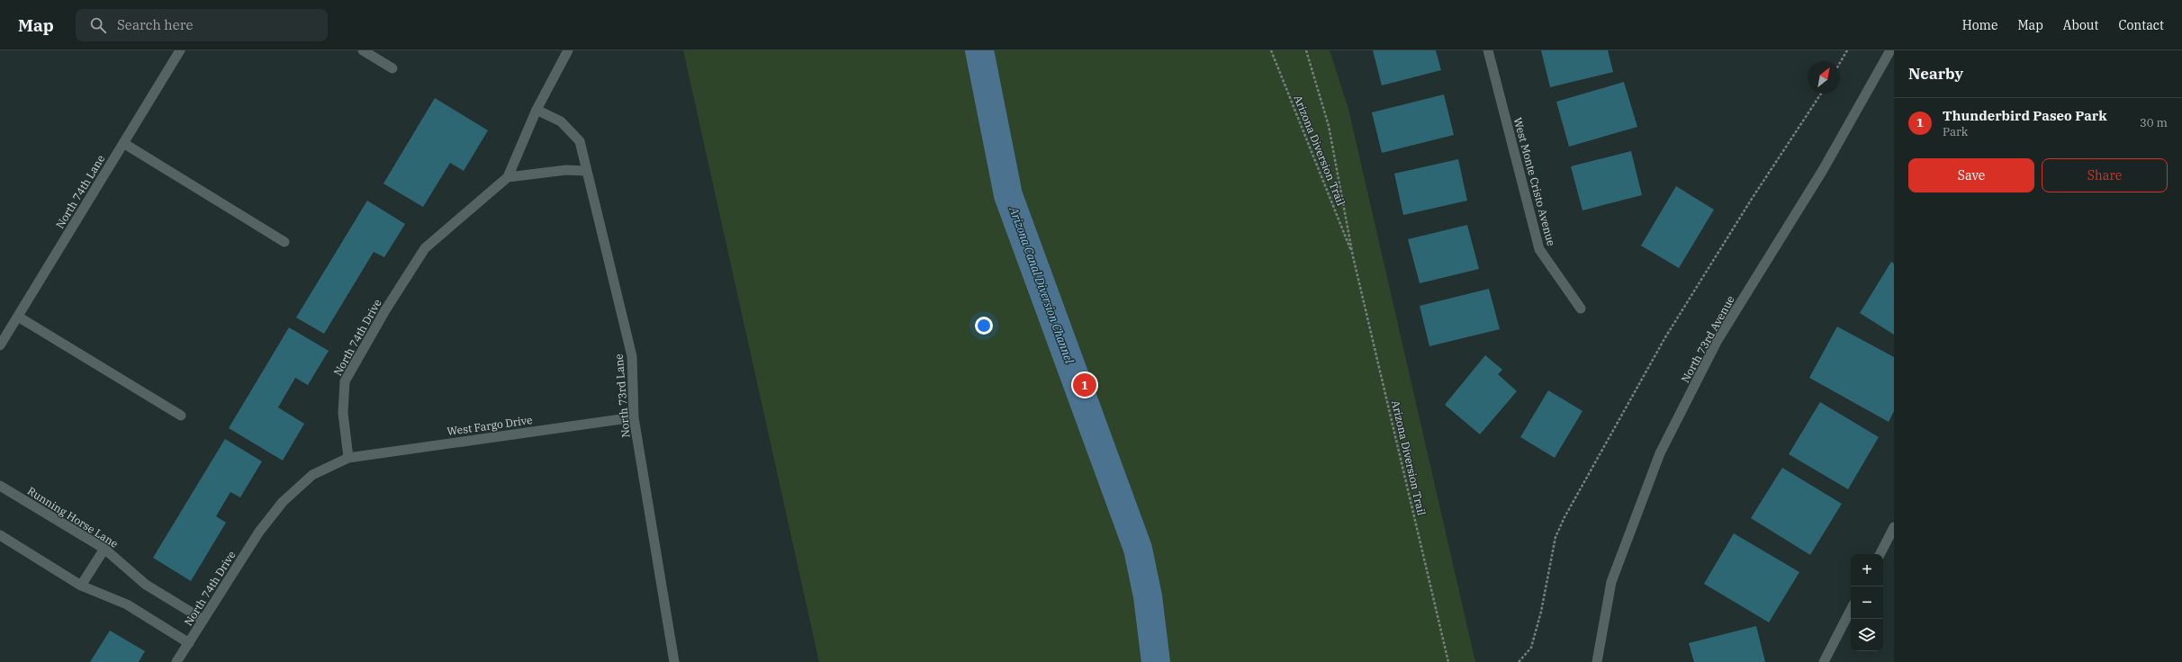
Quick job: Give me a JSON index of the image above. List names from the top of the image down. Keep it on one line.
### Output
{"streets":{"street":["West Monte Cristo Avenue","North 74th Lane","North 74th Drive","North 73rd Avenue","North 73rd Lane","West Fargo Drive","Running Horse Lane"],"path":["Arizona Diversion Trail"]},"crossings":[["North 74th Drive","North 73rd Lane"],["North 74th Drive","West Fargo Drive"],["North 74th Drive","Running Horse Lane"],["North 73rd Lane","West Fargo Drive"]],"water":["Arizona Canal Diversion Channel"],"north":"top right","page":{"header":"Map","search":"Search here","nav":["Home","Map","About","Contact"],"heading":"Nearby","list":[{"mark":"1","name":"Thunderbird Paseo Park","note":"Park","value":"30 m"}],"buttons":["Save","Share"],"pins":"1","map_buttons":["+","−"]}}
